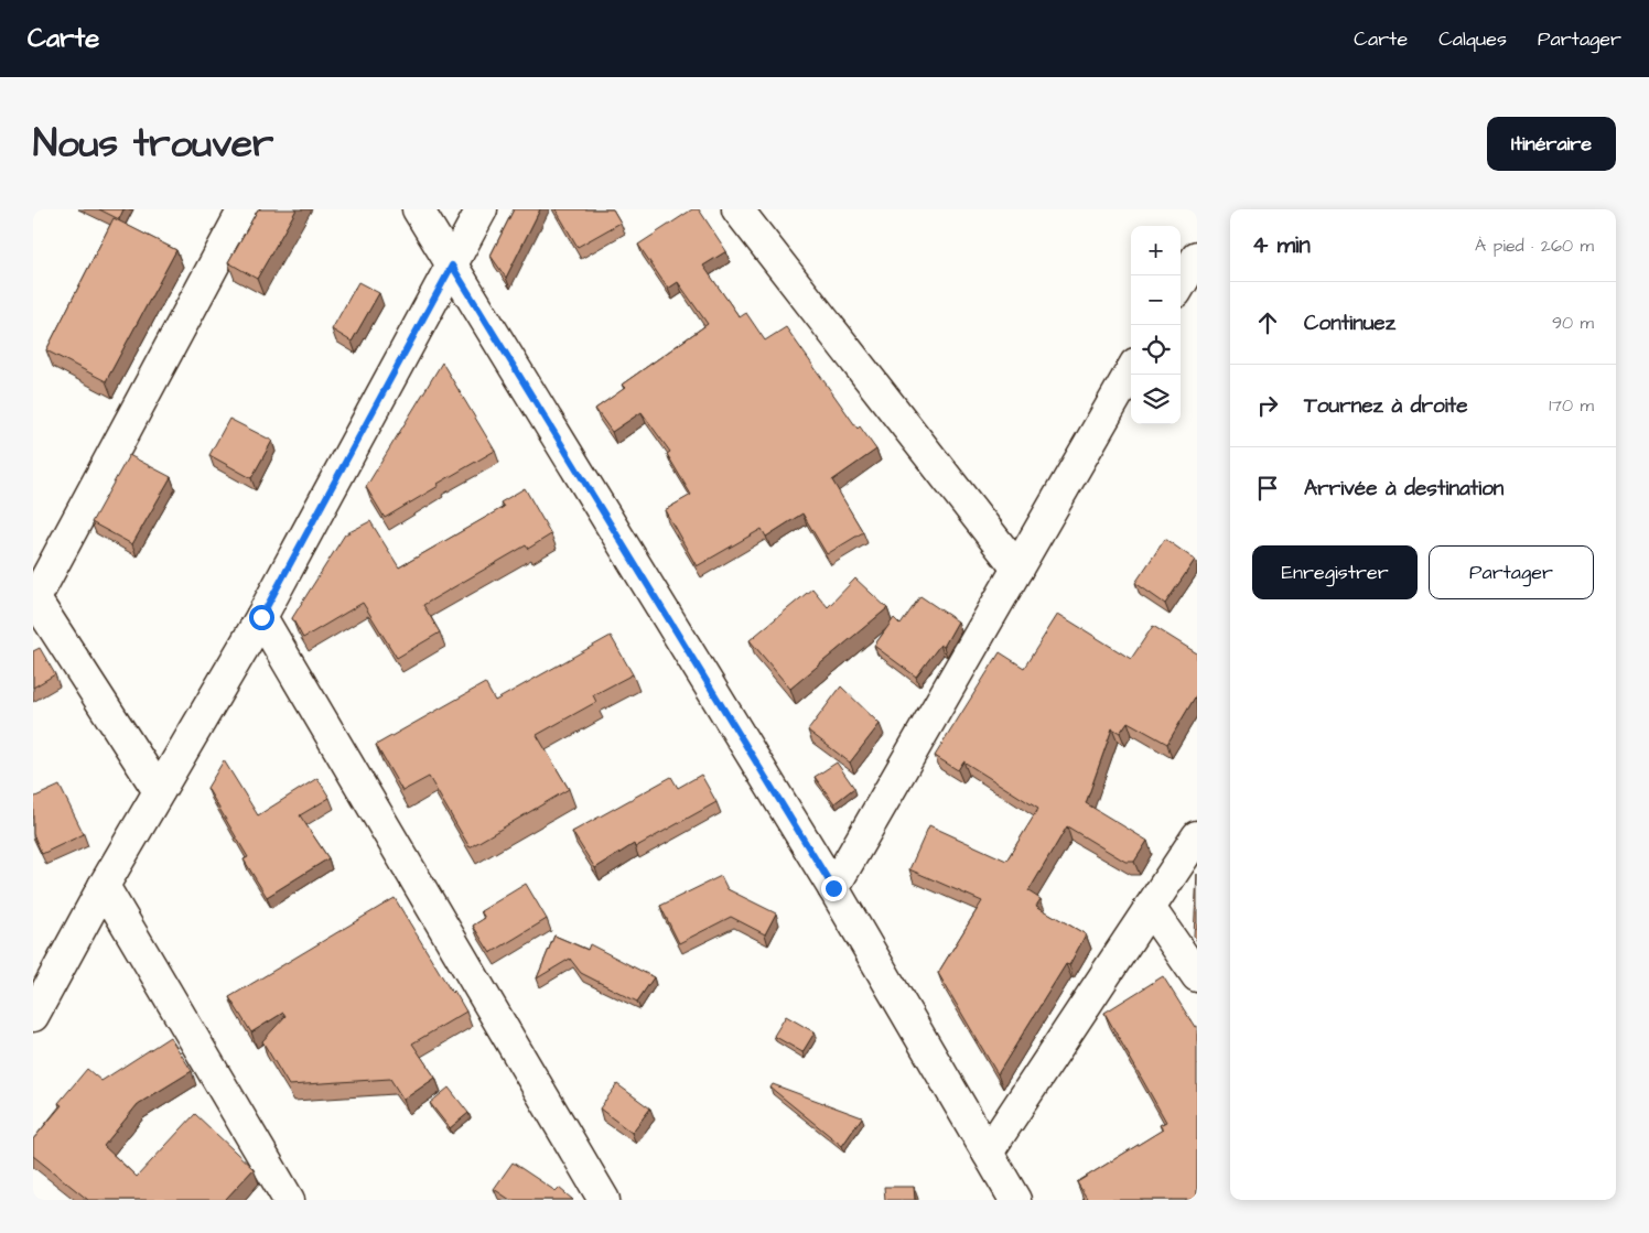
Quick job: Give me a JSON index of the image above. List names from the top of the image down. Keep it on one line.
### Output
{"page":{"header":"Carte","nav":["Carte","Calques","Partager"],"title":"Nous trouver","buttons":["Itinéraire",["Enregistrer","Partager"]],"heading":["4 min","À pied · 260 m"],"map_buttons":["+","−"],"list":[["Continuez","90 m"],["Tournez à droite","170 m"],"Arrivée à destination"]}}
